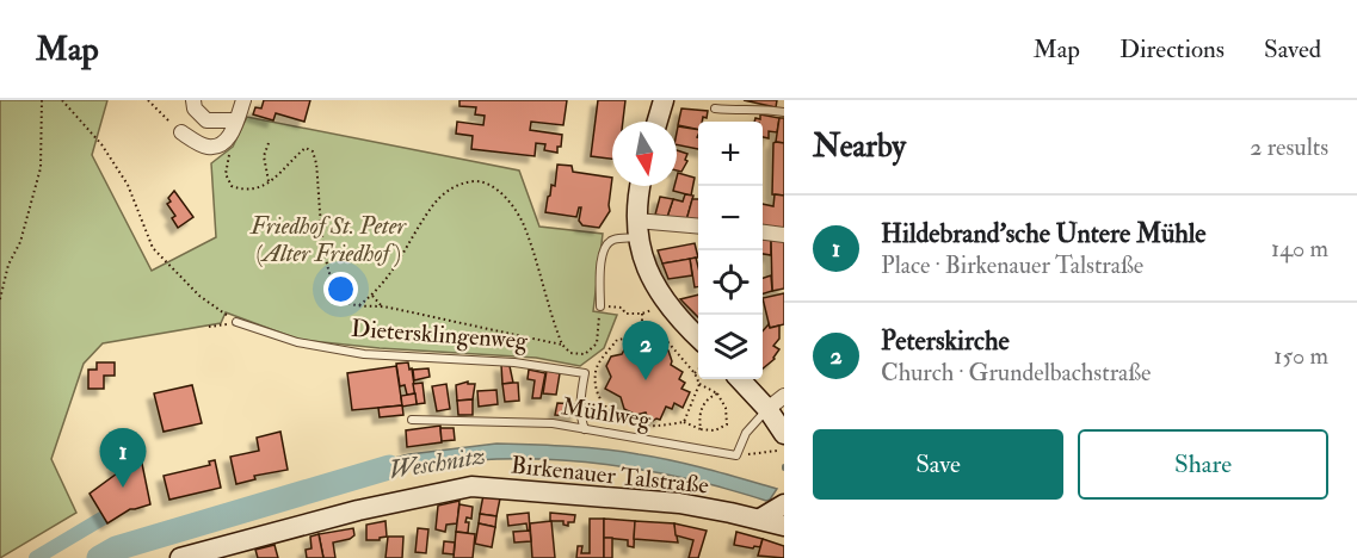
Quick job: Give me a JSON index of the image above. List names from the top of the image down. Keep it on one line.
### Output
{"streets":{"main road":["Birkenauer Talstraße"],"lane":["Dietersklingenweg","Mühlweg"]},"crossings":[["Dietersklingenweg","Mühlweg"]],"water":["Weschnitz"],"parks":["Friedhof St. Peter (Alter Friedhof)"],"north":"bottom","page":{"header":"Map","nav":["Map","Directions","Saved"],"heading":["Nearby","2 results"],"map_buttons":["+","−"],"list":[{"mark":"1","name":"Hildebrand’sche Untere Mühle","note":"Place · Birkenauer Talstraße","value":"140 m"},{"mark":"2","name":"Peterskirche","note":"Church · Grundelbachstraße","value":"150 m"}],"pins":["2","1"],"buttons":["Save","Share"]}}
